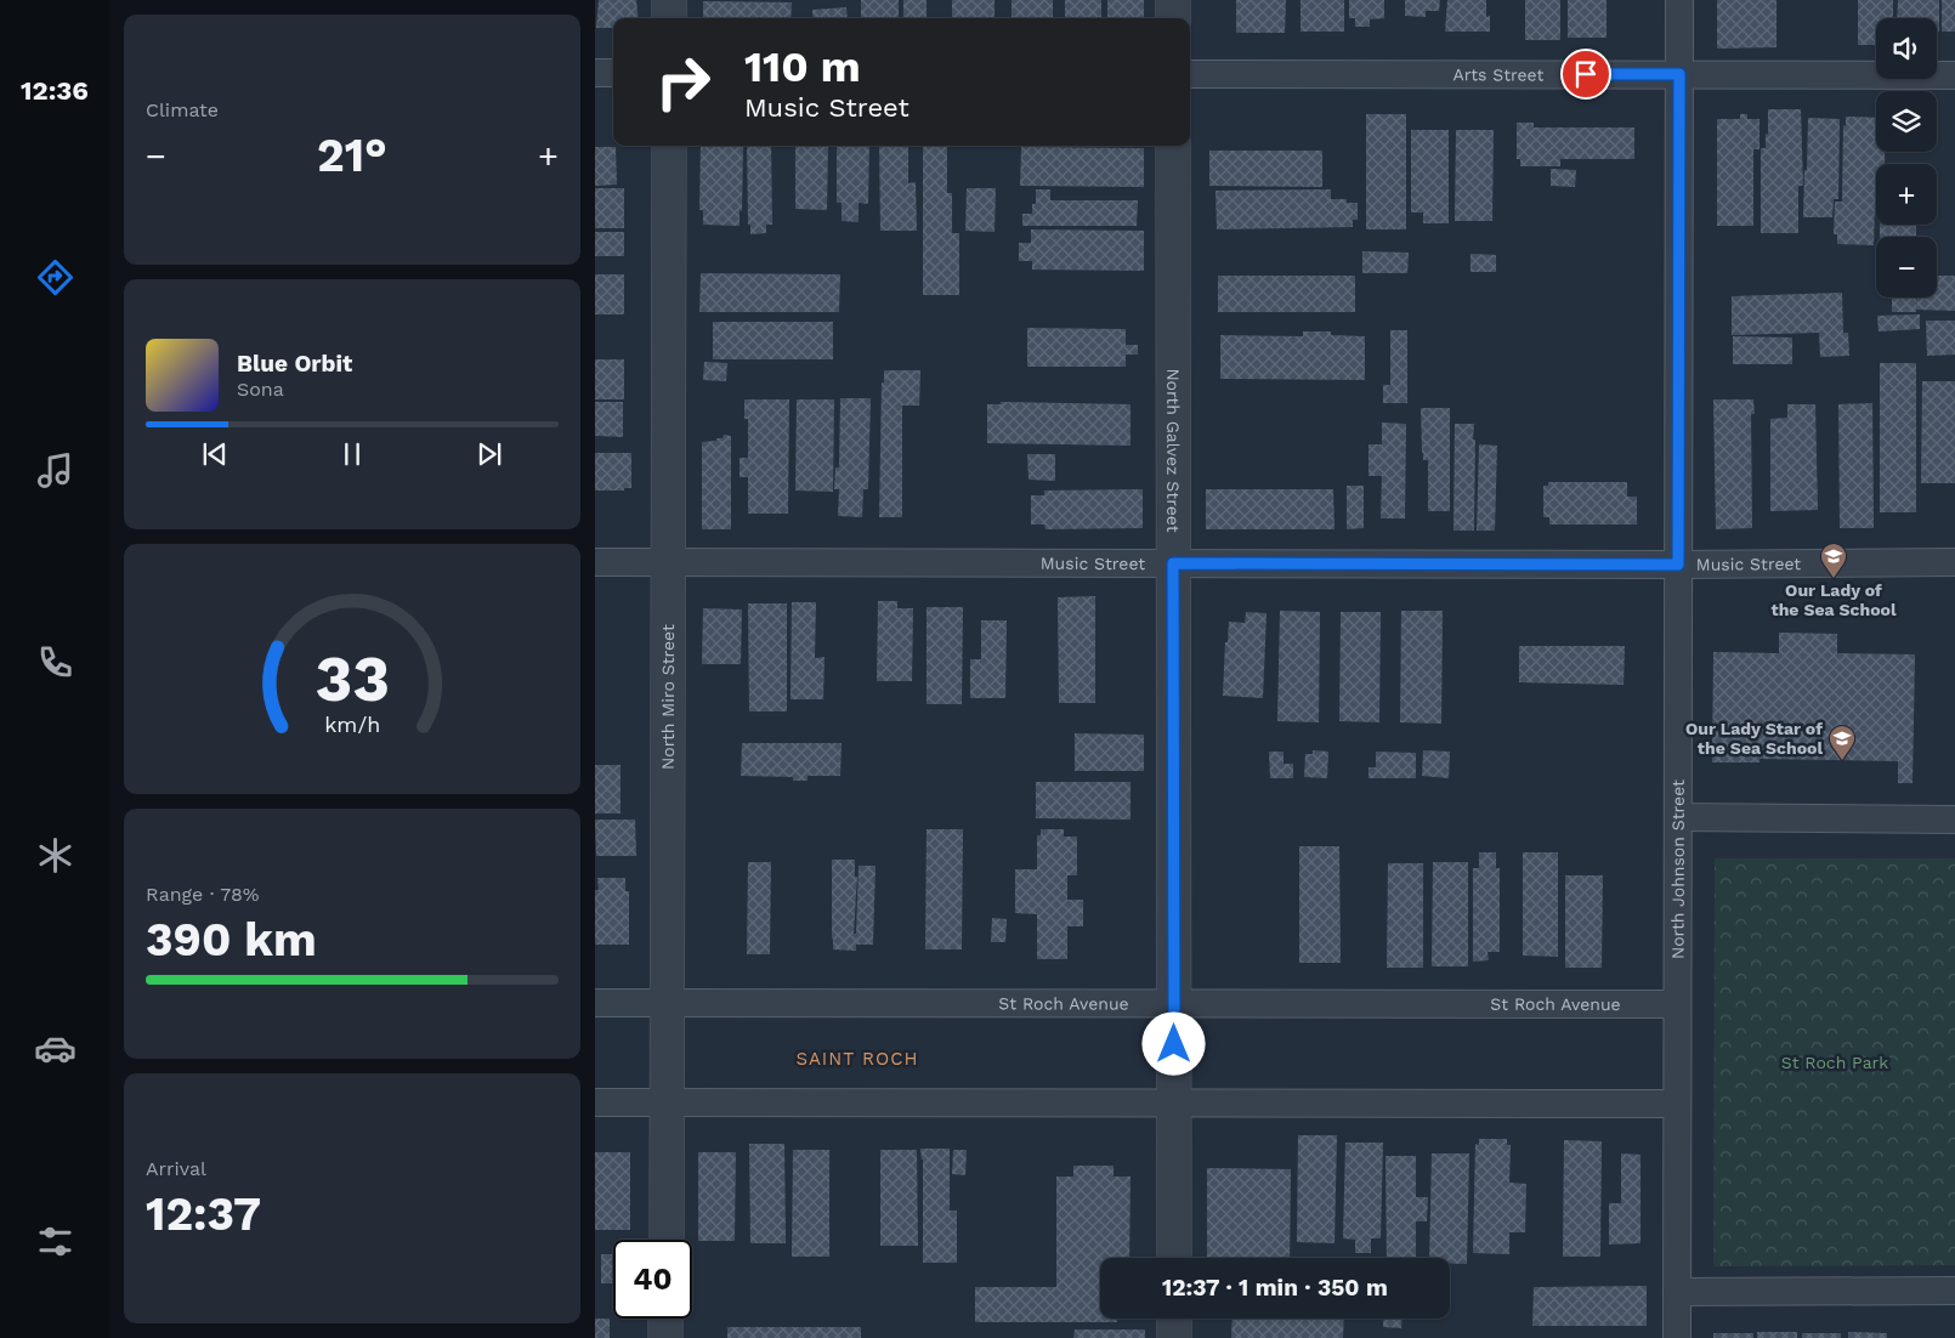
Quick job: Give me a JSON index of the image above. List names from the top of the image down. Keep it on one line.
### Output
{"streets":{"street":["Arts Street","North Galvez Street","Music Street","North Miro Street","North Johnson Street","St Roch Avenue"]},"crossings":[["Arts Street","North Johnson Street"],["North Galvez Street","Music Street"],["North Galvez Street","St Roch Avenue"],["Music Street","North Miro Street"],["Music Street","North Johnson Street"],["North Miro Street","St Roch Avenue"],["North Johnson Street","St Roch Avenue"]],"districts":["SAINT ROCH"],"parks":["St Roch Park"],"places":{"school or university":["Our Lady of the Sea School","Our Lady Star of the Sea School"]},"page":{"tabs":"12:36","tile":["Climate",["Range · 78%","390 km"],["Arrival","12:37"]],"map_buttons":["+","−"],"turn":["110 m","Music Street"],"heat":["−","21°","+"],"song":["Blue Orbit","Sona"],"limit":"40","trip":"12:37 · 1 min · 350 m","gauge":["33","km/h"]}}
